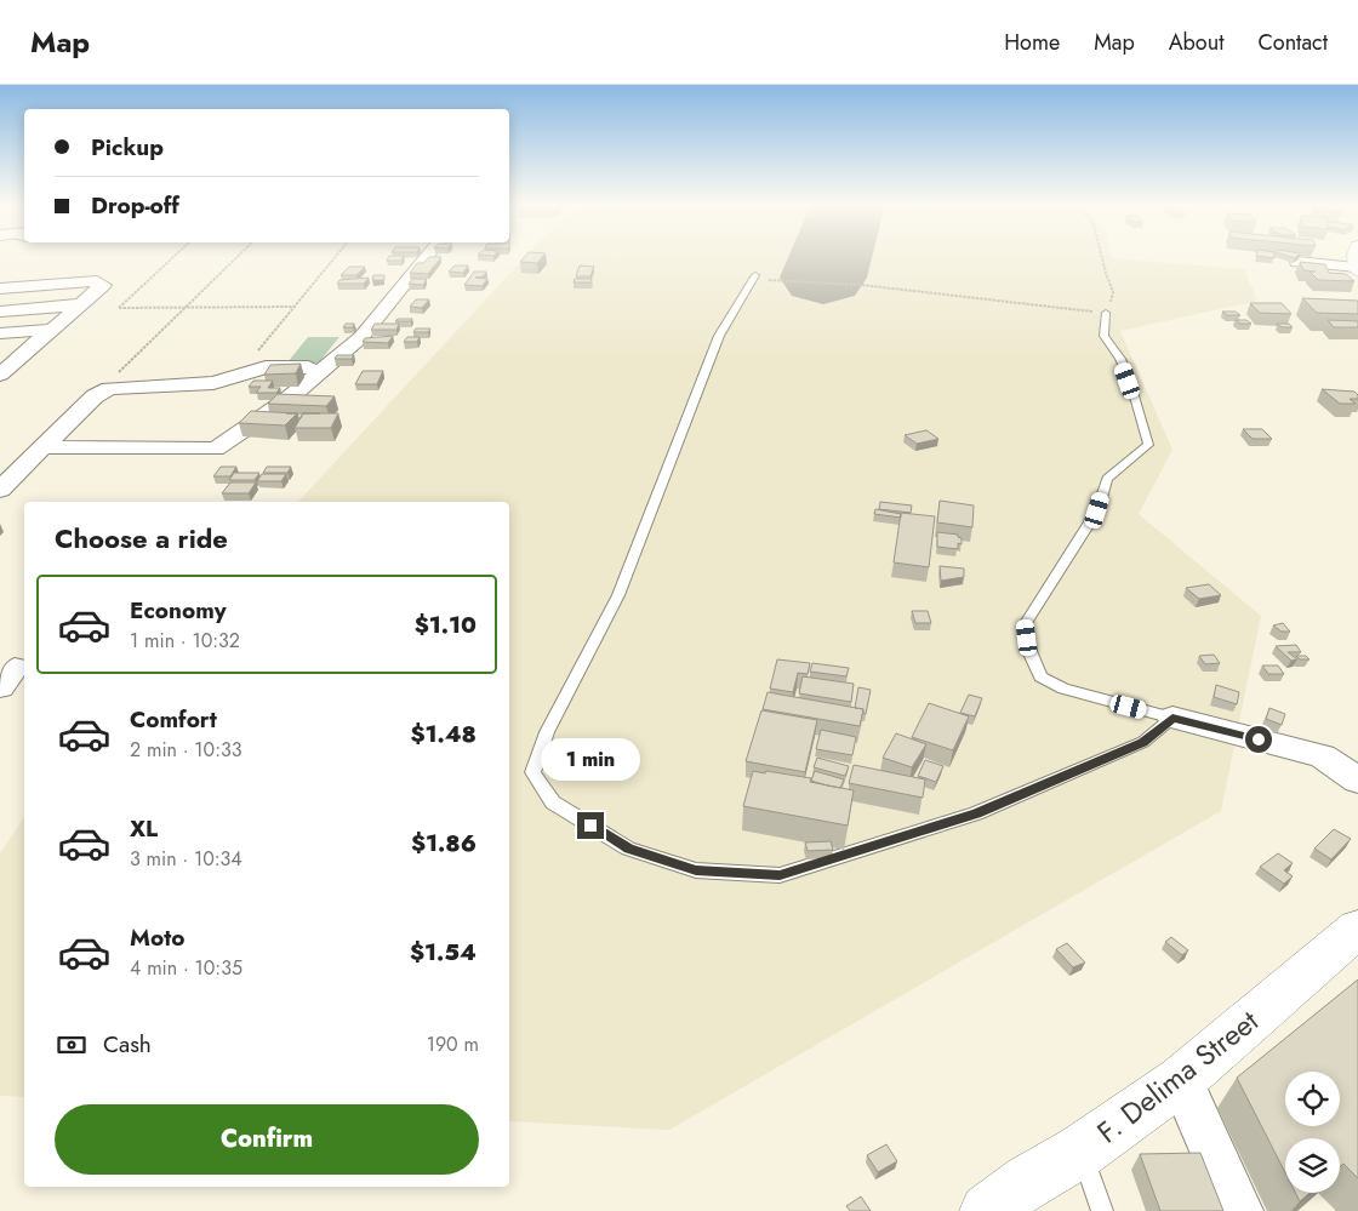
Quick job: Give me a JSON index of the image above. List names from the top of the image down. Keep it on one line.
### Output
{"streets":{"street":["F. Delima Street"]},"page":{"header":"Map","nav":["Home","Map","About","Contact"],"banner":["Pickup","Drop-off"],"heading":"Choose a ride","list":[{"name":"Economy","note":"1 min · 10:32","value":"$1.10"},{"name":"Comfort","note":"2 min · 10:33","value":"$1.48"},{"name":"XL","note":"3 min · 10:34","value":"$1.86"},{"name":"Moto","note":"4 min · 10:35","value":"$1.54"}],"bubble":"1 min","pay":["Cash","190 m"],"buttons":"Confirm"}}
